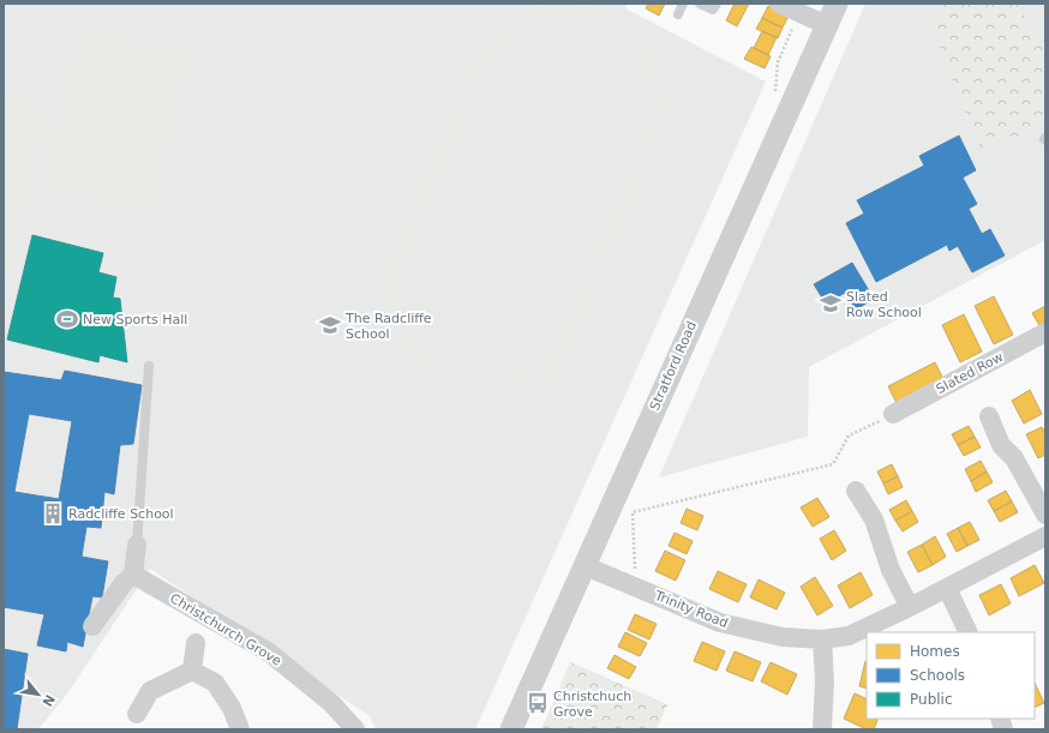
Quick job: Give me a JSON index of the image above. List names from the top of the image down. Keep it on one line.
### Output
{"streets":{"street":["Stratford Road","Slated Row","Trinity Road","Christchurch Grove"]},"crossings":[["Stratford Road","Trinity Road"]],"places":{"school or university":["Slated Row School","The Radcliffe School"],"sports":["New Sports Hall"],"building":["Radcliffe School"],"bus stop":["Christchuch Grove"]},"legend":["Homes","Schools","Public"],"north":"bottom right"}
